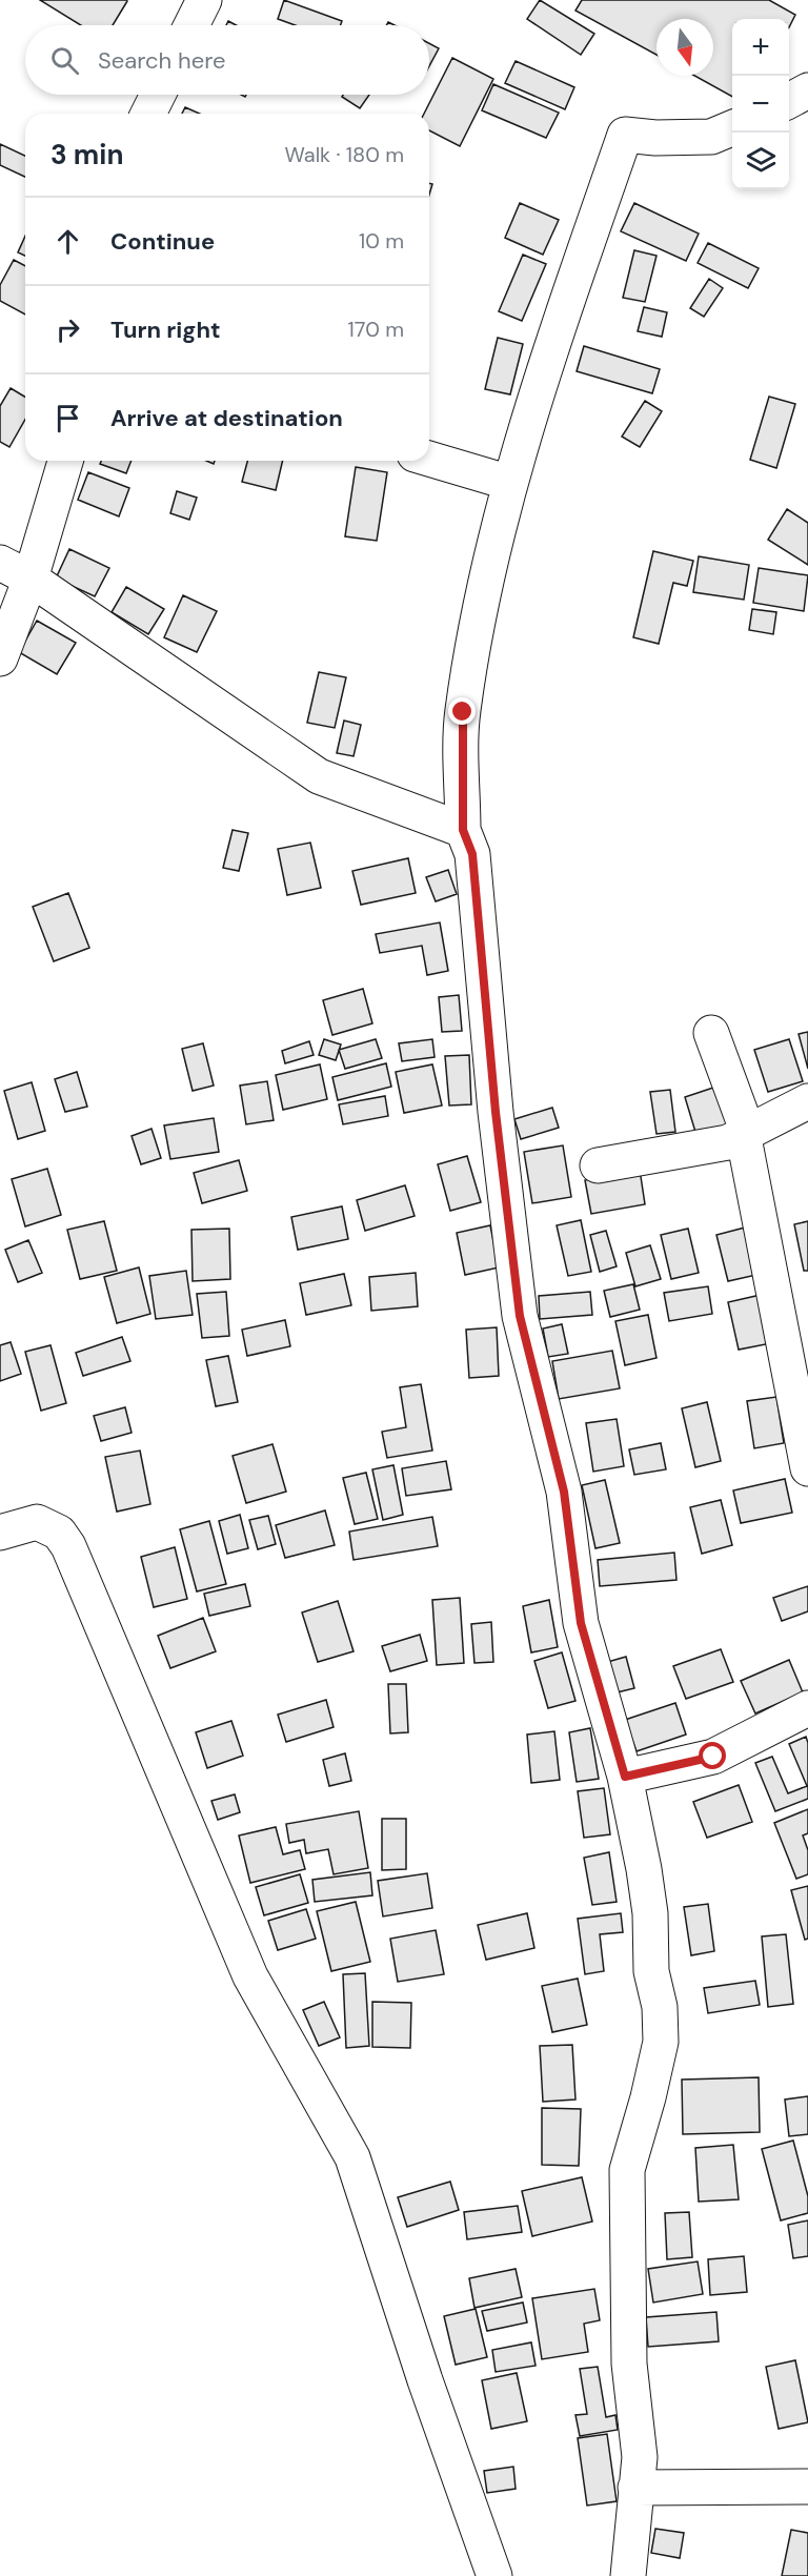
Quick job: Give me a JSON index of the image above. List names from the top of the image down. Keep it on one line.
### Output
{"north":"bottom","page":{"map_buttons":["+","−"],"search":"Search here","heading":["3 min","Walk · 180 m"],"list":[["Continue","10 m"],["Turn right","170 m"],"Arrive at destination"]}}
